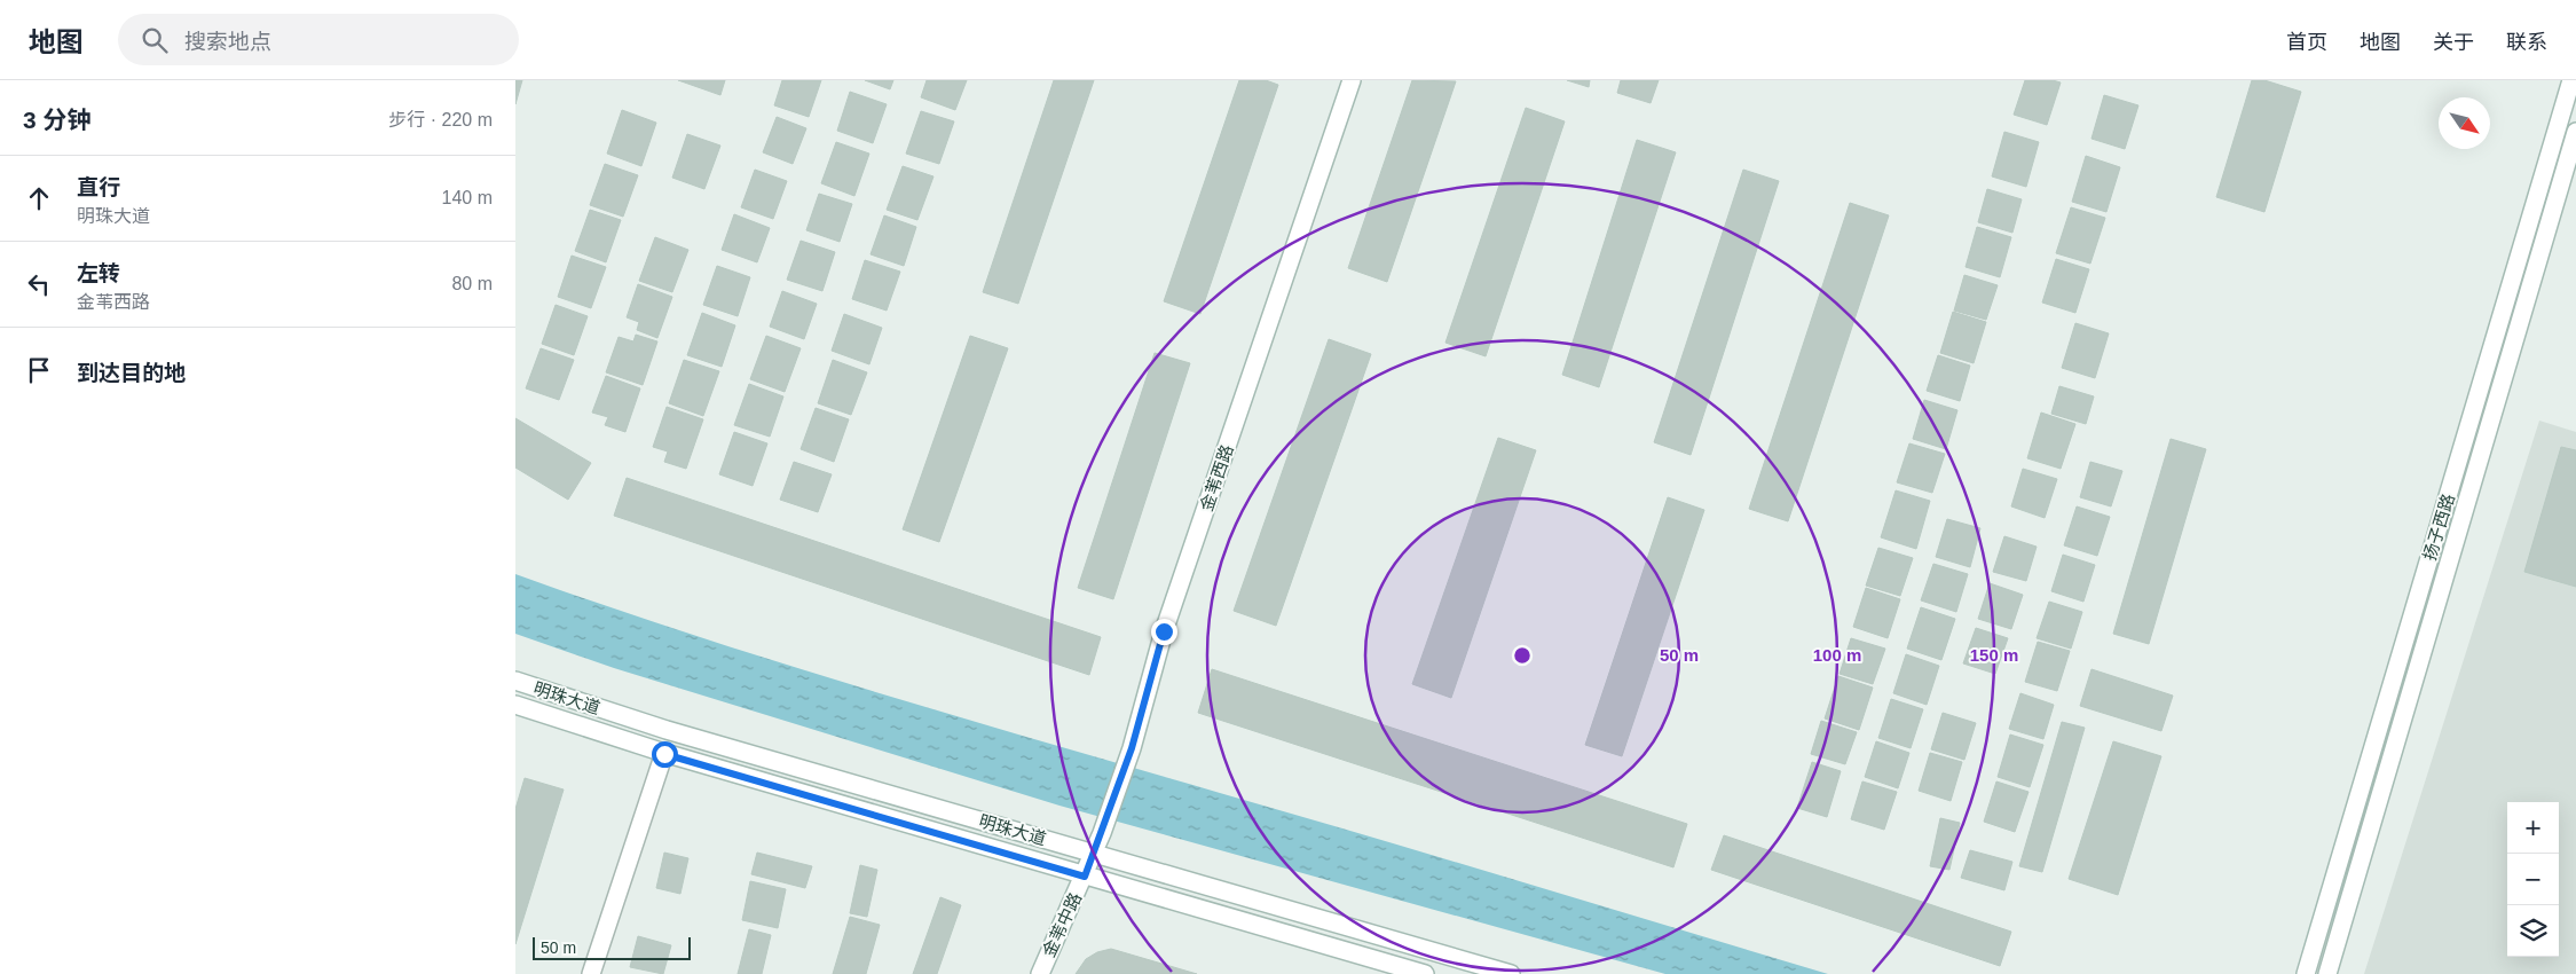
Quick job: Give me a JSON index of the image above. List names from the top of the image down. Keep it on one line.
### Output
{"streets":{"main road":["金苇西路","扬子西路","明珠大道","金苇中路"]},"crossings":[["金苇西路","明珠大道"],["金苇西路","金苇中路"],["明珠大道","金苇中路"]],"scale_bar":"50 m","north":"bottom right","page":{"header":"地图","search":"搜索地点","nav":["首页","地图","关于","联系"],"heading":["3 分钟","步行 · 220 m"],"list":[["直行","明珠大道","140 m"],["左转","金苇西路","80 m"],"到达目的地"],"map_buttons":["+","−"],"scale":"50 m"},"rings":["50 m","100 m","150 m"]}
